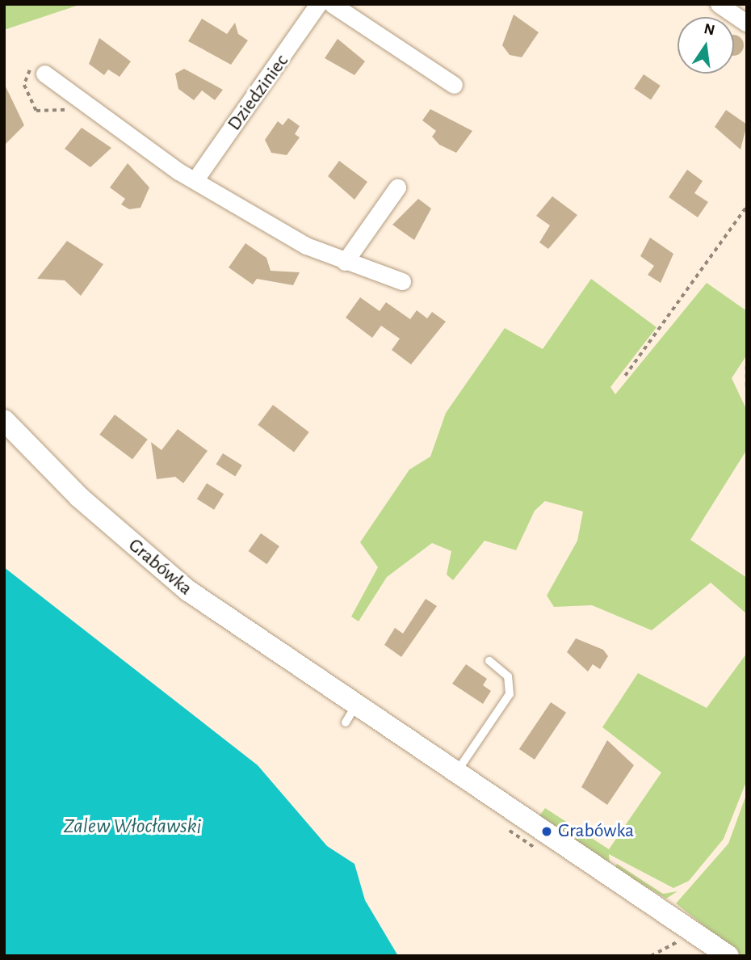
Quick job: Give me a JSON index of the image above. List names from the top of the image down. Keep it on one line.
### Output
{"streets":{"street":["Dziedziniec","Grabówka"]},"water":["Zalew Włocławski"],"places":["Grabówka"],"north":"top"}
